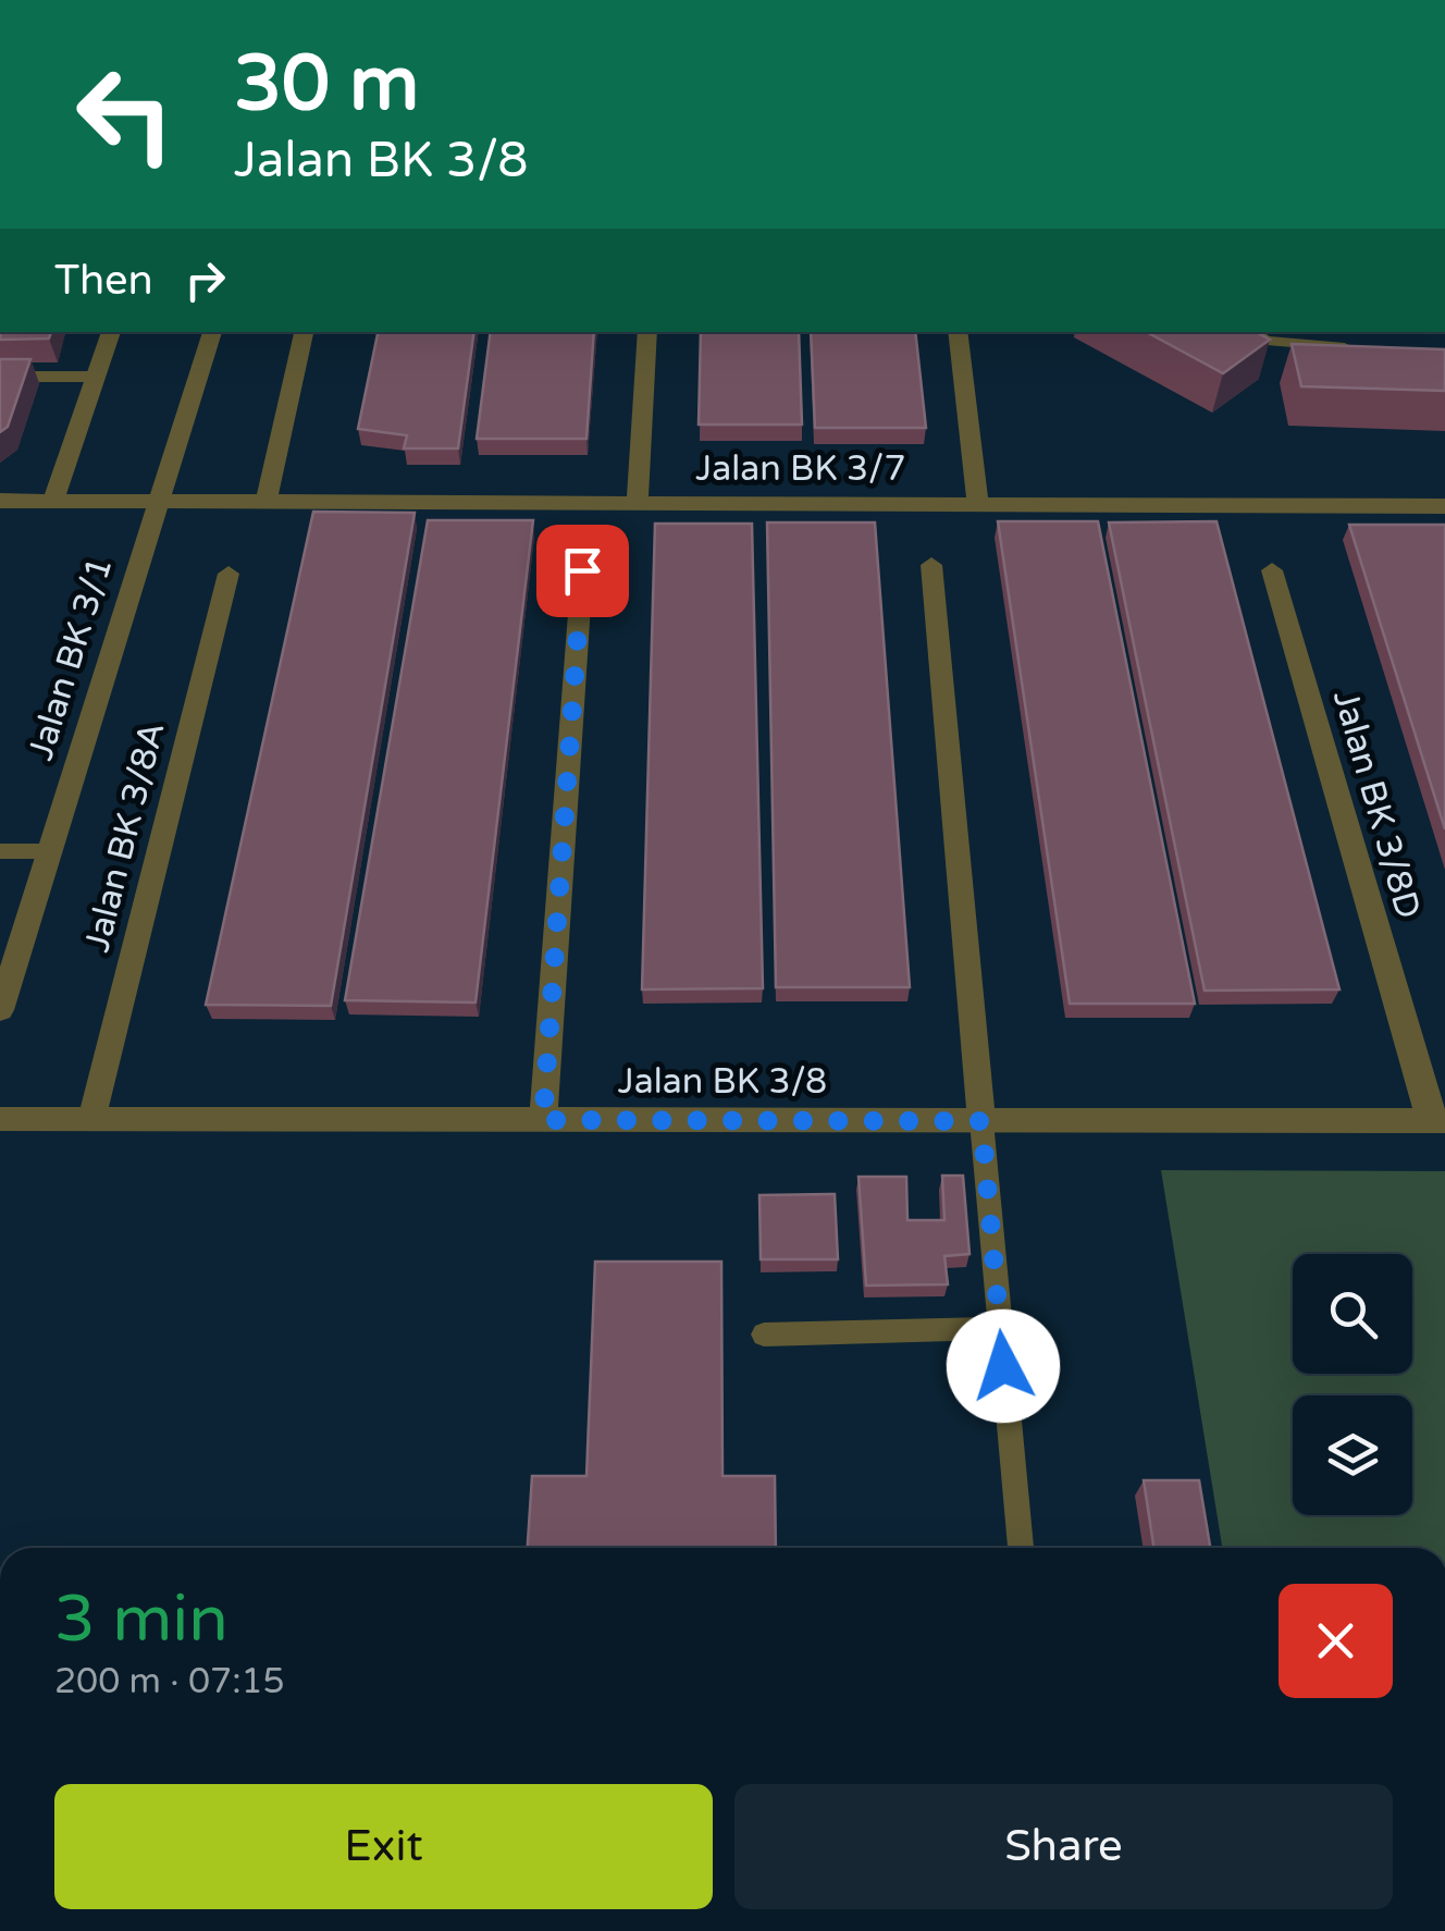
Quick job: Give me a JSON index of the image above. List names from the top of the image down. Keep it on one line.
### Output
{"streets":{"street":["Jalan BK 3/7","Jalan BK 3/1","Jalan BK 3/8D","Jalan BK 3/8A","Jalan BK 3/8"]},"crossings":[["Jalan BK 3/7","Jalan BK 3/1"],["Jalan BK 3/8D","Jalan BK 3/8"],["Jalan BK 3/8A","Jalan BK 3/8"]],"page":{"turn":["30 m","Jalan BK 3/8"],"then":"Then","heading":["3 min","200 m · 07:15"],"buttons":["Exit","Share"]}}
